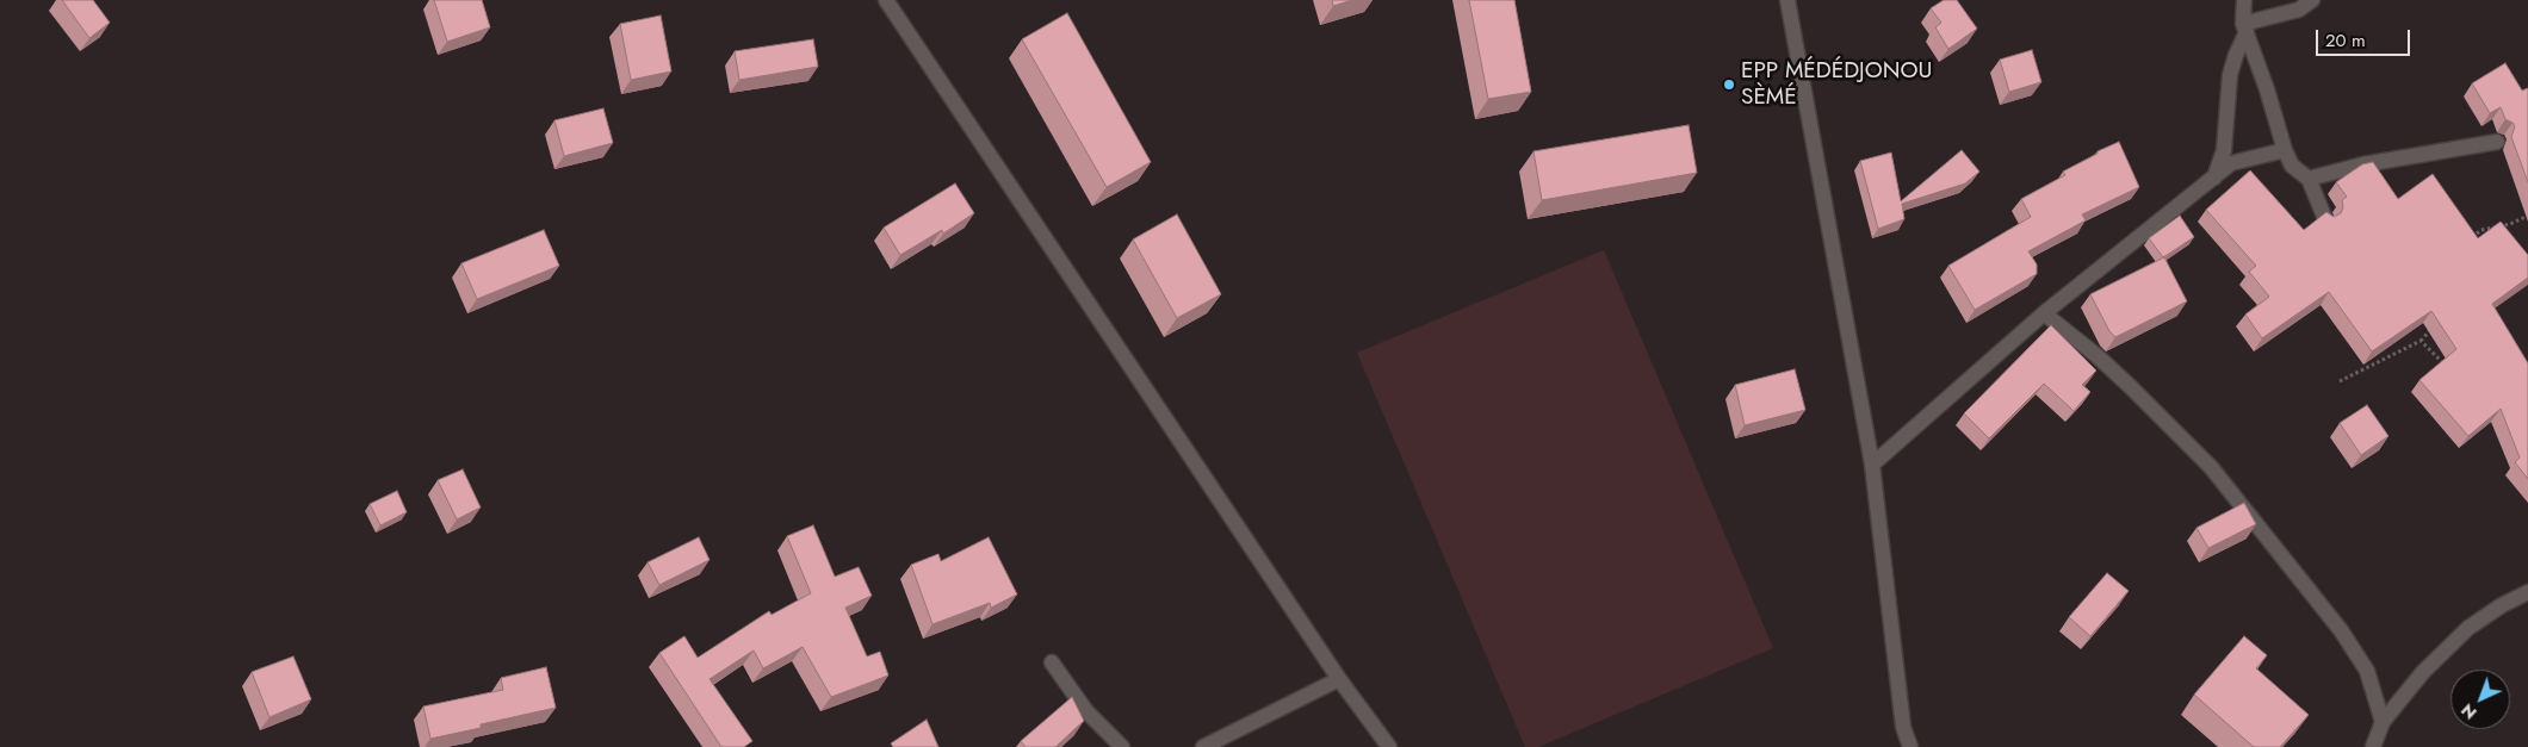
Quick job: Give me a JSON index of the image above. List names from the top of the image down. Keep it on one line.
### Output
{"places":["EPP MÉDÉDJONOU SÈMÉ"],"scale_bar":"20 m","north":"bottom left"}
